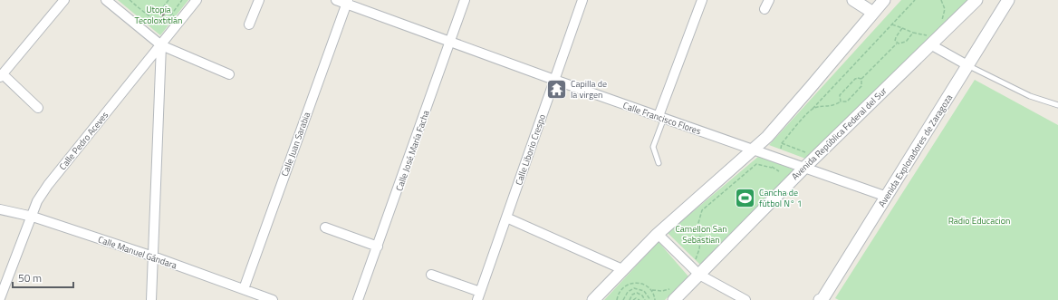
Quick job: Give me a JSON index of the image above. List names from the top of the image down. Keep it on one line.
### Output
{"streets":{"street":["Calle Francisco Flores","Avenida República Federal del Sur","Calle Pedro Aceves","Calle Juan Sarabia","Calle Liborio Crespo","Calle José María Facha","Avenida Exploradores de Zaragoza","Calle Manuel Gándara"]},"crossings":[["Calle Francisco Flores","Avenida República Federal del Sur"],["Calle Francisco Flores","Calle Juan Sarabia"],["Calle Francisco Flores","Calle Liborio Crespo"],["Calle Francisco Flores","Calle José María Facha"],["Calle Francisco Flores","Avenida Exploradores de Zaragoza"],["Calle Pedro Aceves","Calle Manuel Gándara"],["Calle Juan Sarabia","Calle Manuel Gándara"]],"parks":["Utopía Tecoloxtitlán","Radio Educacion","Camellon San Sebastian"],"places":{"temple":["Capilla de la virgen"],"sports":["Cancha de fútbol N° 1"]},"scale_bar":"50 m"}
